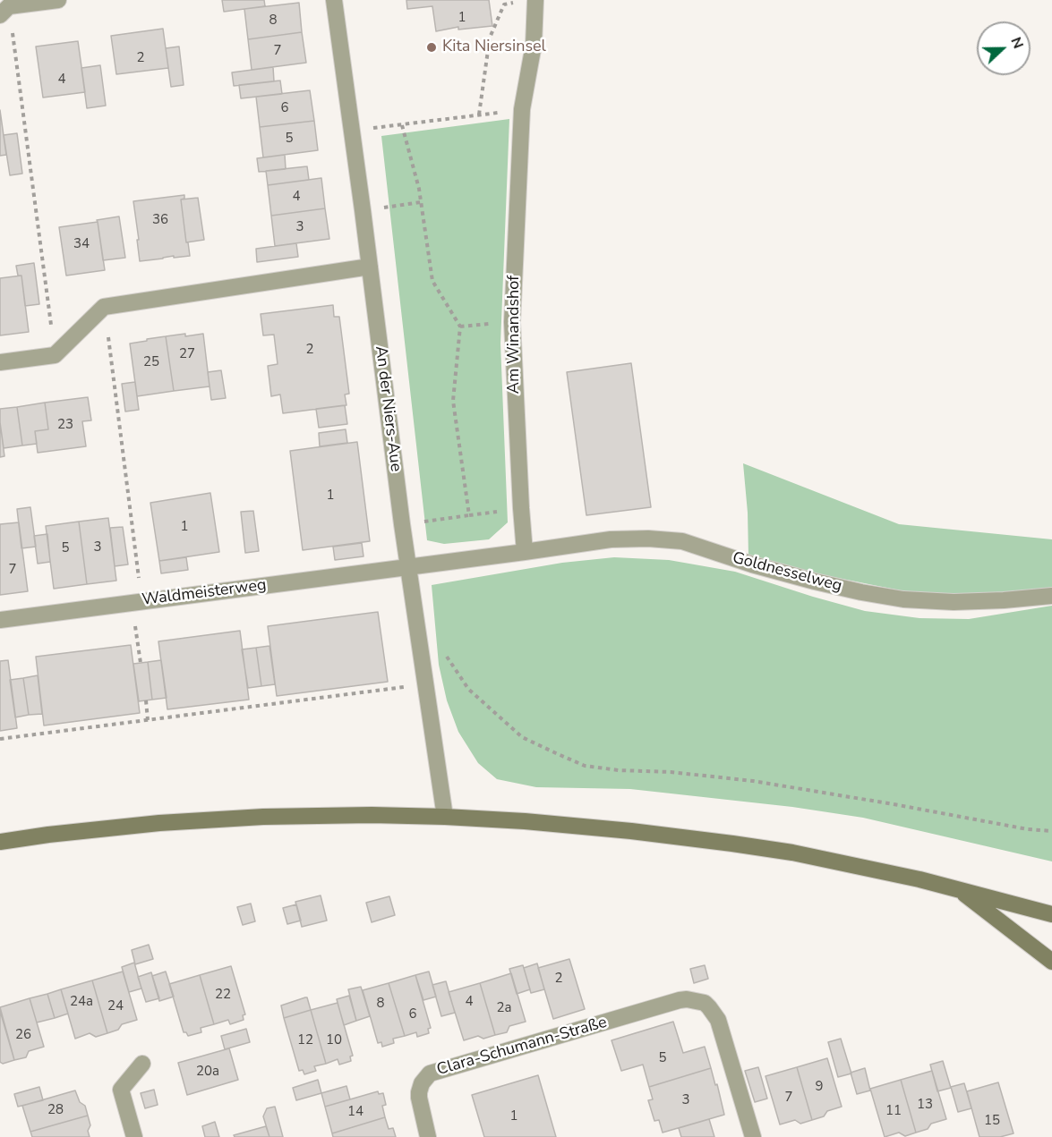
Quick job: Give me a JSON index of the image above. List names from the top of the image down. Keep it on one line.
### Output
{"streets":{"street":["Am Winandshof","An der Niers-Aue","Goldnesselweg","Waldmeisterweg","Clara-Schumann-Straße"]},"crossings":[["Am Winandshof","Goldnesselweg"],["An der Niers-Aue","Waldmeisterweg"]],"places":["Kita Niersinsel"],"house_numbers":["1","8","7","2","4","6","5","4","36","3","34","2","27","25","23","1","1","3","5","7","2","22","24a","4","8","24","2a","6","26","12","10","5","20a","9","7","3","13","28","11","14","1","15"],"north":"right"}
